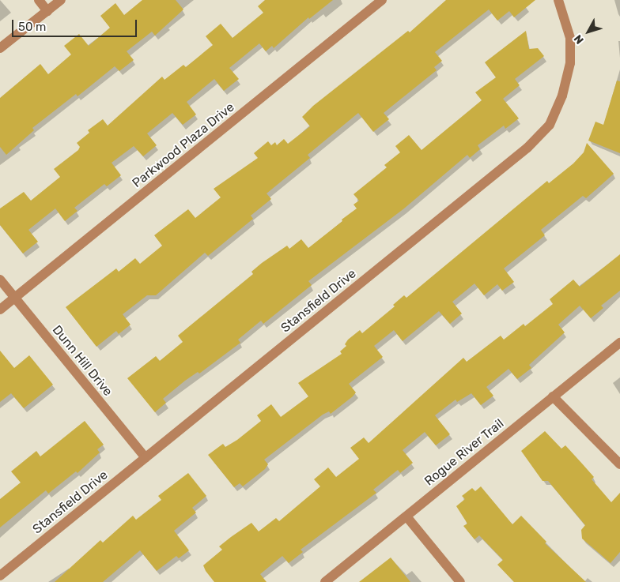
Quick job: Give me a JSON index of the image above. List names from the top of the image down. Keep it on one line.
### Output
{"streets":{"street":["Parkwood Plaza Drive","Stansfield Drive","Dunn Hill Drive","Rogue River Trail"]},"crossings":[["Parkwood Plaza Drive","Dunn Hill Drive"],["Stansfield Drive","Dunn Hill Drive"]],"scale_bar":"50 m","north":"bottom left"}
